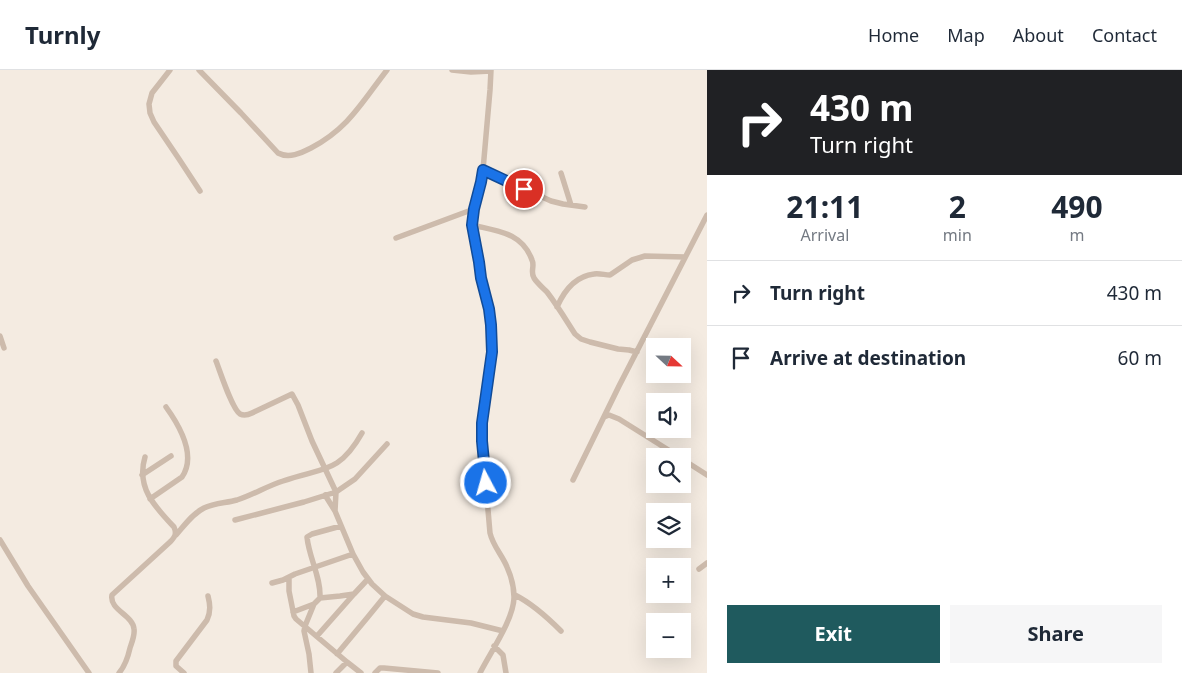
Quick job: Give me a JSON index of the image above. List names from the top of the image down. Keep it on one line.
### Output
{"north":"right","page":{"header":"Turnly","nav":["Home","Map","About","Contact"],"turn":["430 m","Turn right"],"eta":["21:11","Arrival","2","min","490","m"],"list":[{"name":"Turn right","value":"430 m"},{"name":"Arrive at destination","value":"60 m"}],"map_buttons":["+","−"],"buttons":["Exit","Share"]}}
